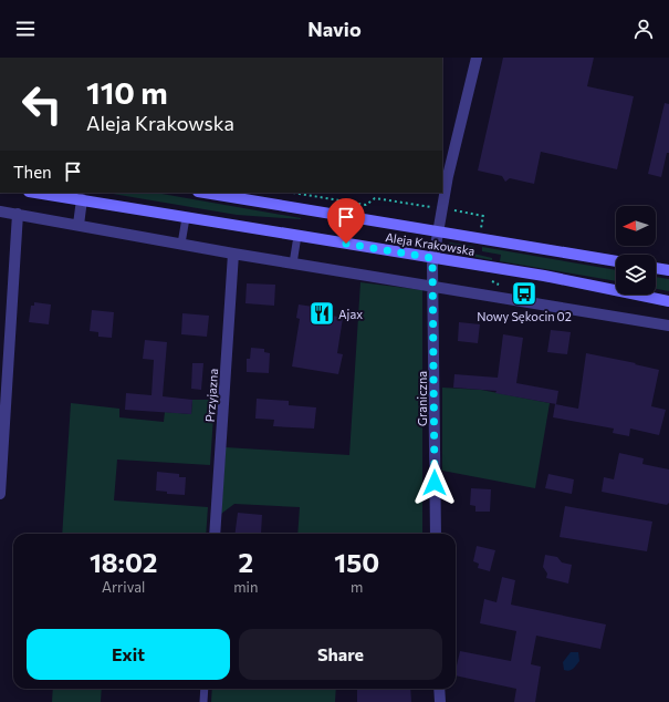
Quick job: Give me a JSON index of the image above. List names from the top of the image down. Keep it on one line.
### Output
{"streets":{"main road":["Aleja Krakowska"],"street":["Przyjazna","Graniczna"]},"crossings":[["Aleja Krakowska","Graniczna"]],"places":{"bus stop":["Nowy Sękocin 02"],"restaurant":["Ajax"]},"north":"left","page":{"header":"Navio","turn":["110 m","Aleja Krakowska"],"then":"Then","eta":["18:02","Arrival","2","min","150","m"],"buttons":["Exit","Share"]}}
